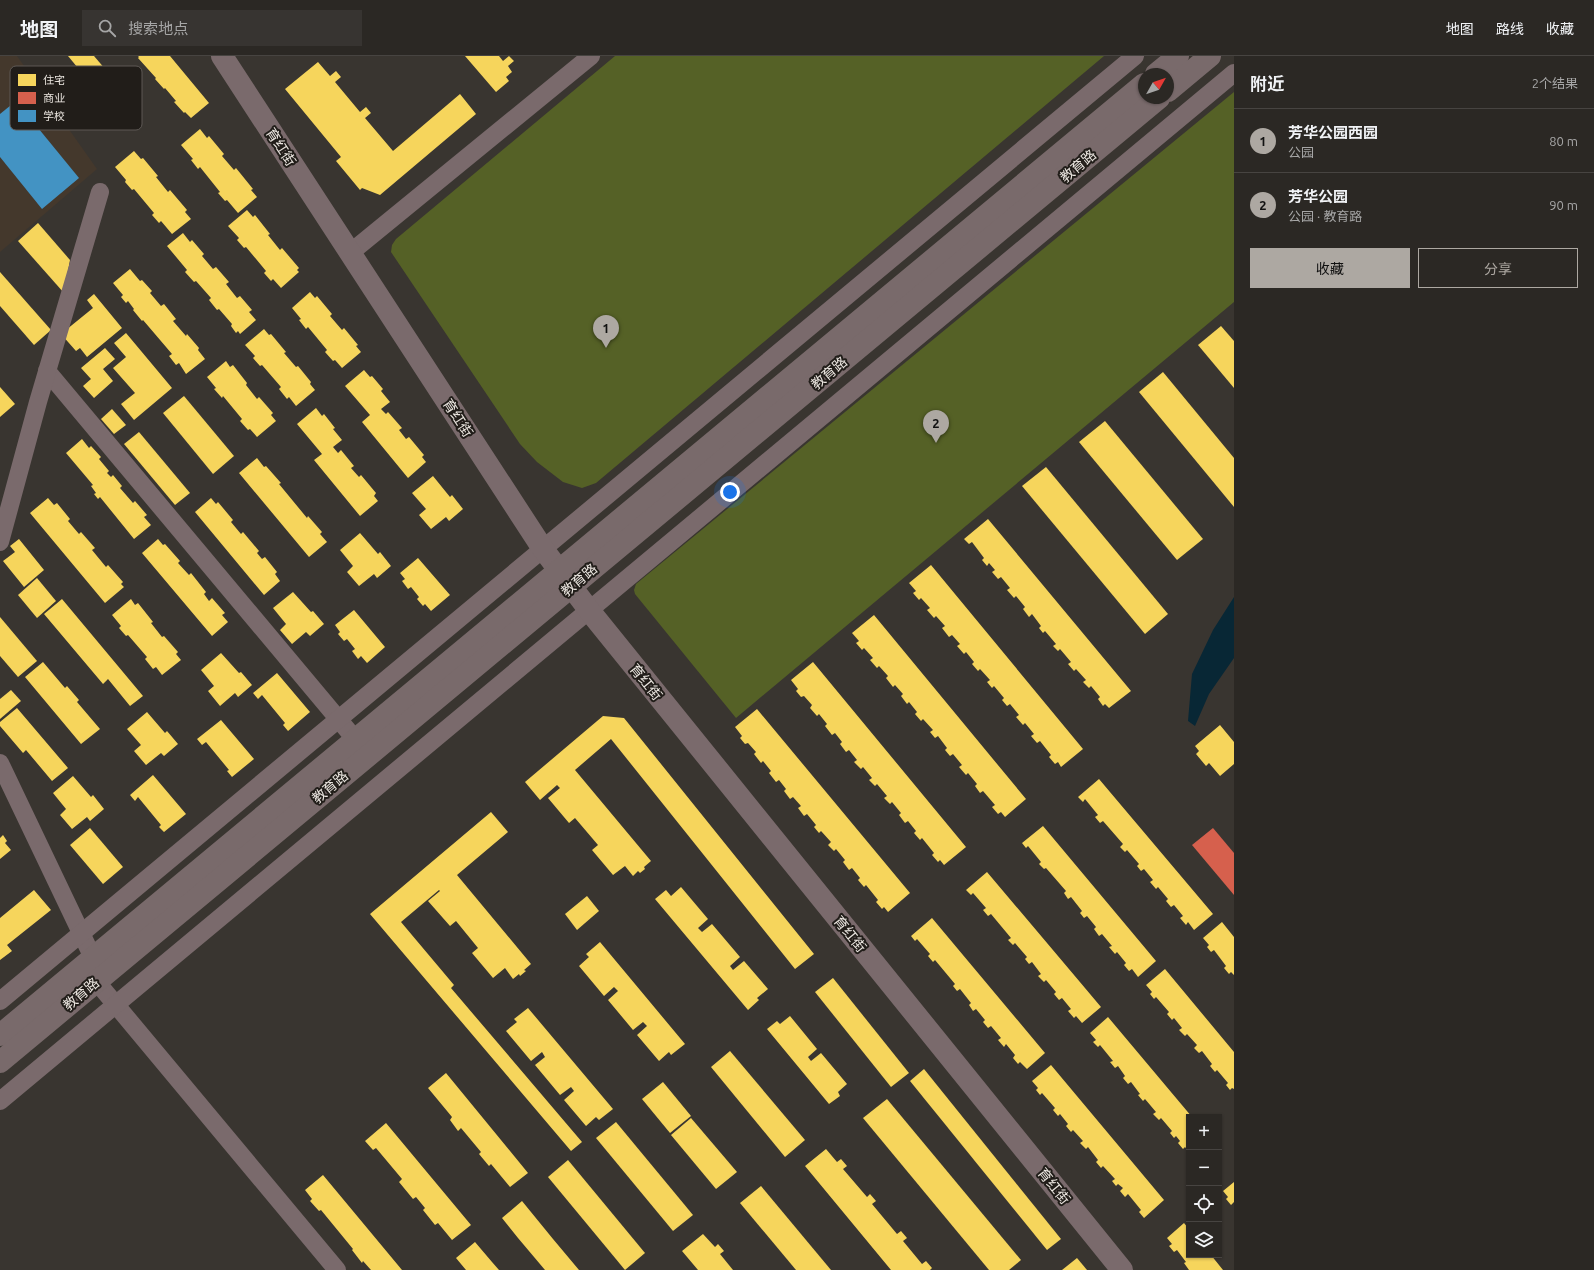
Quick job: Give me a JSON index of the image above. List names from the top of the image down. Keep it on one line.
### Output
{"streets":{"main road":["教育路"],"street":["育红街"]},"crossings":[["育红街","教育路"]],"legend":["住宅","商业","学校"],"north":"top right","page":{"header":"地图","search":"搜索地点","nav":["地图","路线","收藏"],"heading":["附近","2个结果"],"list":[{"mark":"1","name":"芳华公园西园","note":"公园","value":"80 m"},{"mark":"2","name":"芳华公园","note":"公园 · 教育路","value":"90 m"}],"buttons":["收藏","分享"],"pins":["1","2"],"map_buttons":["+","−"]}}
